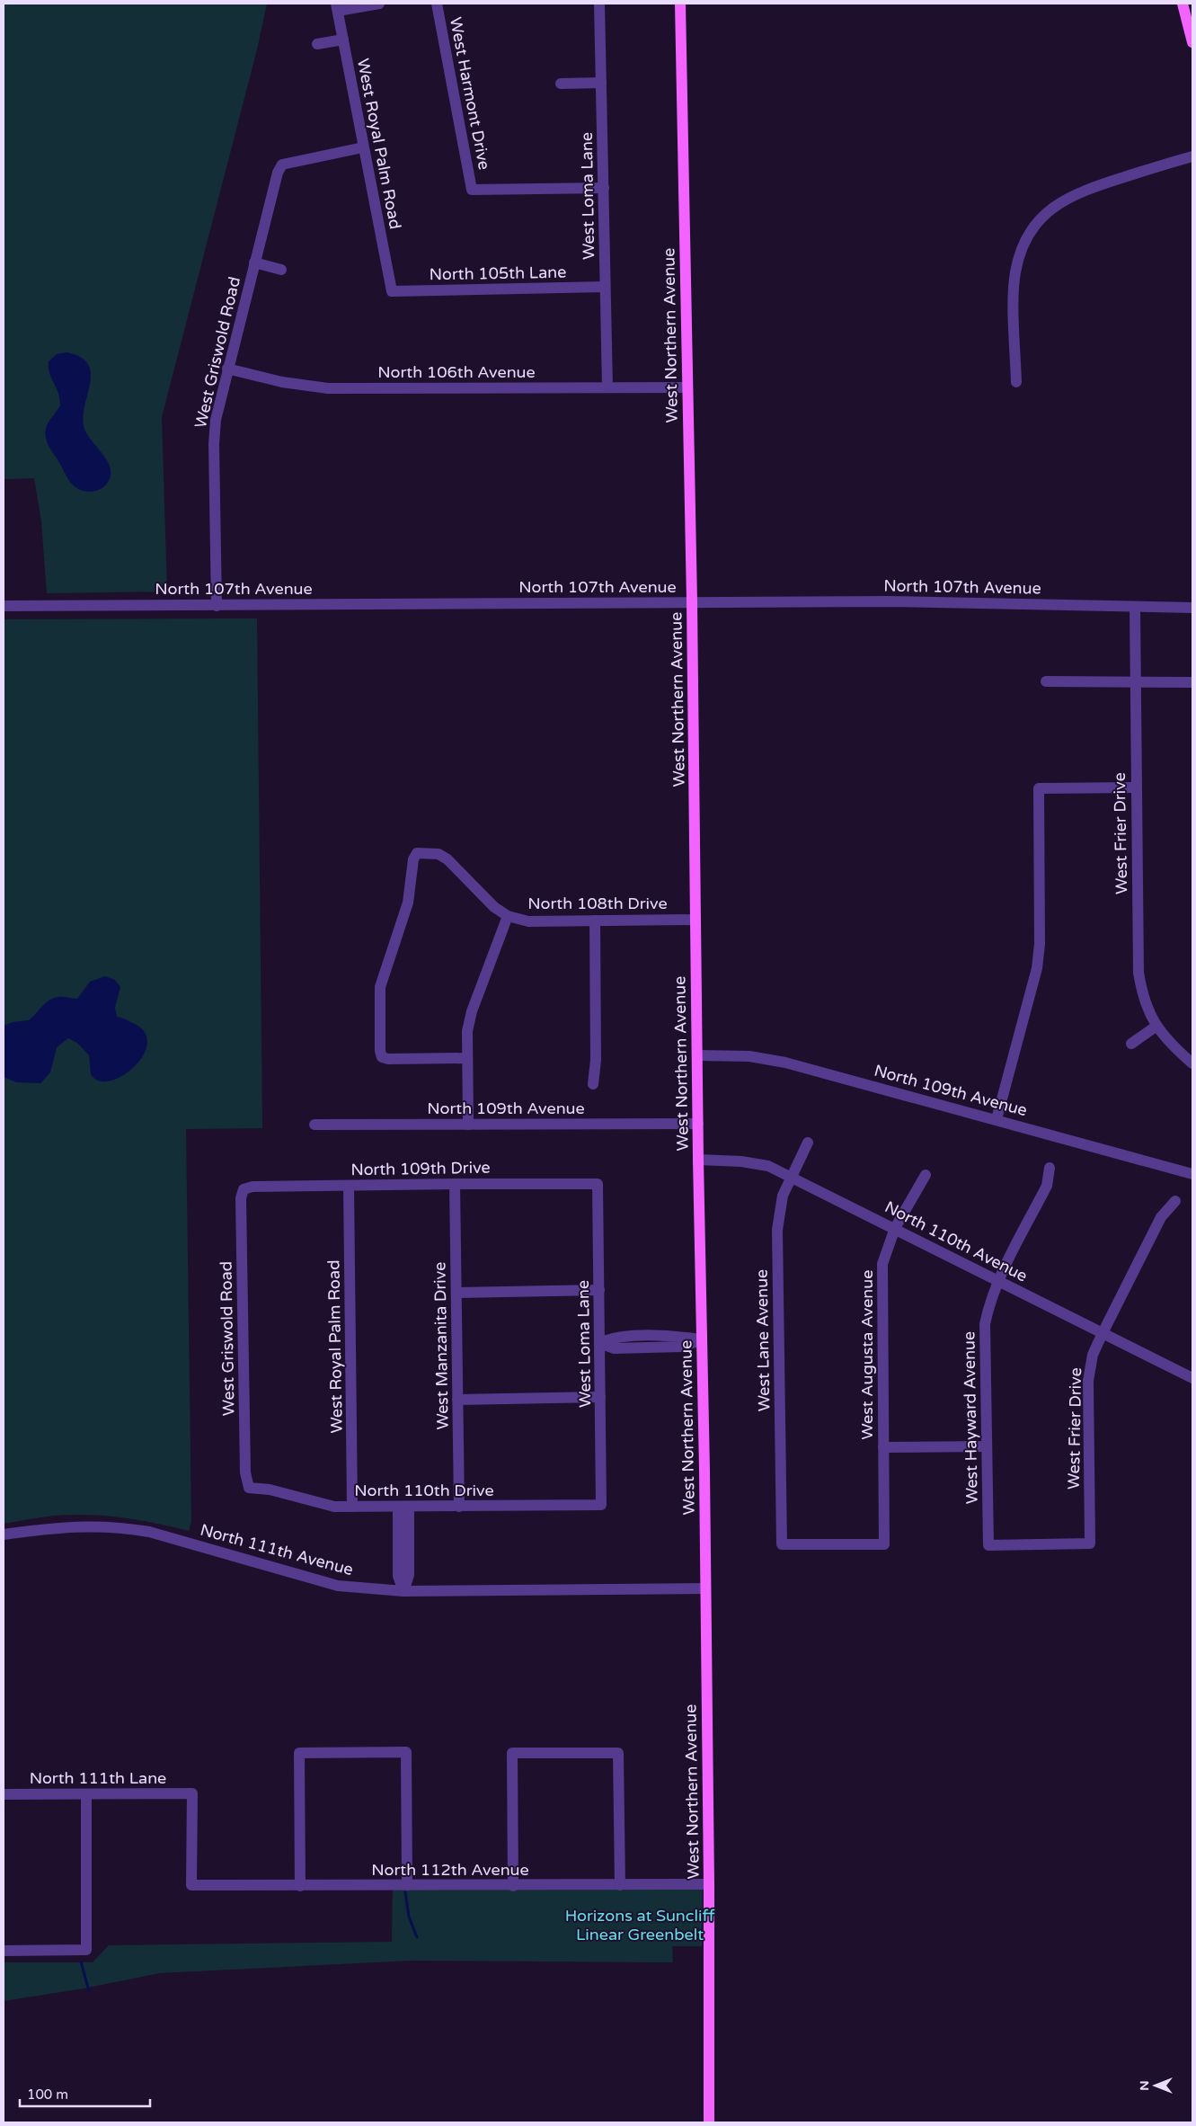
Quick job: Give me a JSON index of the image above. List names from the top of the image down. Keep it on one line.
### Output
{"streets":{"main road":["West Northern Avenue"],"street":["West Harmont Drive","West Royal Palm Road","West Loma Lane","North 105th Lane","West Griswold Road","North 106th Avenue","North 107th Avenue","West Frier Drive","North 108th Drive","North 109th Avenue","North 109th Drive","North 110th Avenue","West Lane Avenue","West Manzanita Drive","West Augusta Avenue","West Hayward Avenue","North 110th Drive","North 111th Avenue","North 111th Lane","North 112th Avenue"]},"crossings":[["West Harmont Drive","West Loma Lane"],["West Royal Palm Road","North 105th Lane"],["West Royal Palm Road","West Griswold Road"],["West Royal Palm Road","North 109th Drive"],["West Royal Palm Road","North 110th Drive"],["West Loma Lane","North 105th Lane"],["West Loma Lane","North 106th Avenue"],["West Loma Lane","North 109th Drive"],["West Loma Lane","North 110th Drive"],["West Northern Avenue","North 106th Avenue"],["West Northern Avenue","North 107th Avenue"],["West Northern Avenue","North 108th Drive"],["West Northern Avenue","North 109th Avenue"],["West Northern Avenue","North 110th Avenue"],["West Northern Avenue","North 111th Avenue"],["West Northern Avenue","North 112th Avenue"],["West Griswold Road","North 106th Avenue"],["West Griswold Road","North 107th Avenue"],["West Griswold Road","North 109th Drive"],["West Griswold Road","North 110th Drive"],["North 107th Avenue","West Frier Drive"],["West Frier Drive","North 110th Avenue"],["West Frier Drive","West Hayward Avenue"],["North 109th Drive","West Manzanita Drive"],["North 110th Avenue","West Lane Avenue"],["North 110th Avenue","West Augusta Avenue"],["North 110th Avenue","West Hayward Avenue"],["West Lane Avenue","West Augusta Avenue"],["West Manzanita Drive","North 110th Drive"],["North 111th Lane","North 112th Avenue"]],"parks":["Horizons at Suncliff Linear Greenbelt"],"scale_bar":"100 m","north":"left"}
